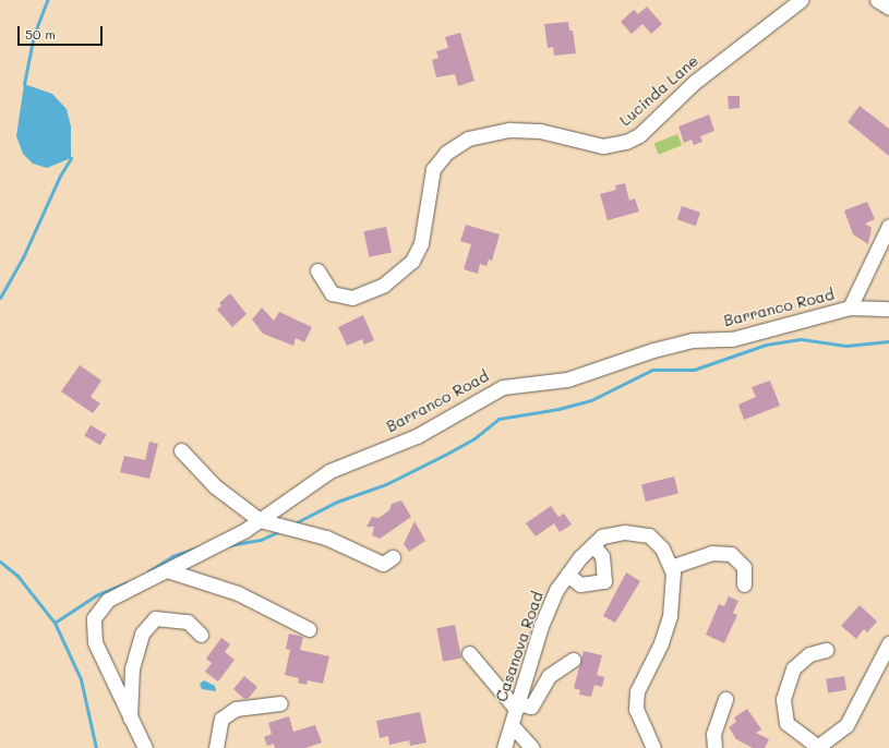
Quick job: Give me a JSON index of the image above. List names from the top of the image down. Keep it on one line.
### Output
{"streets":{"street":["Lucinda Lane","Barranco Road","Casanova Road"]},"scale_bar":"50 m"}
